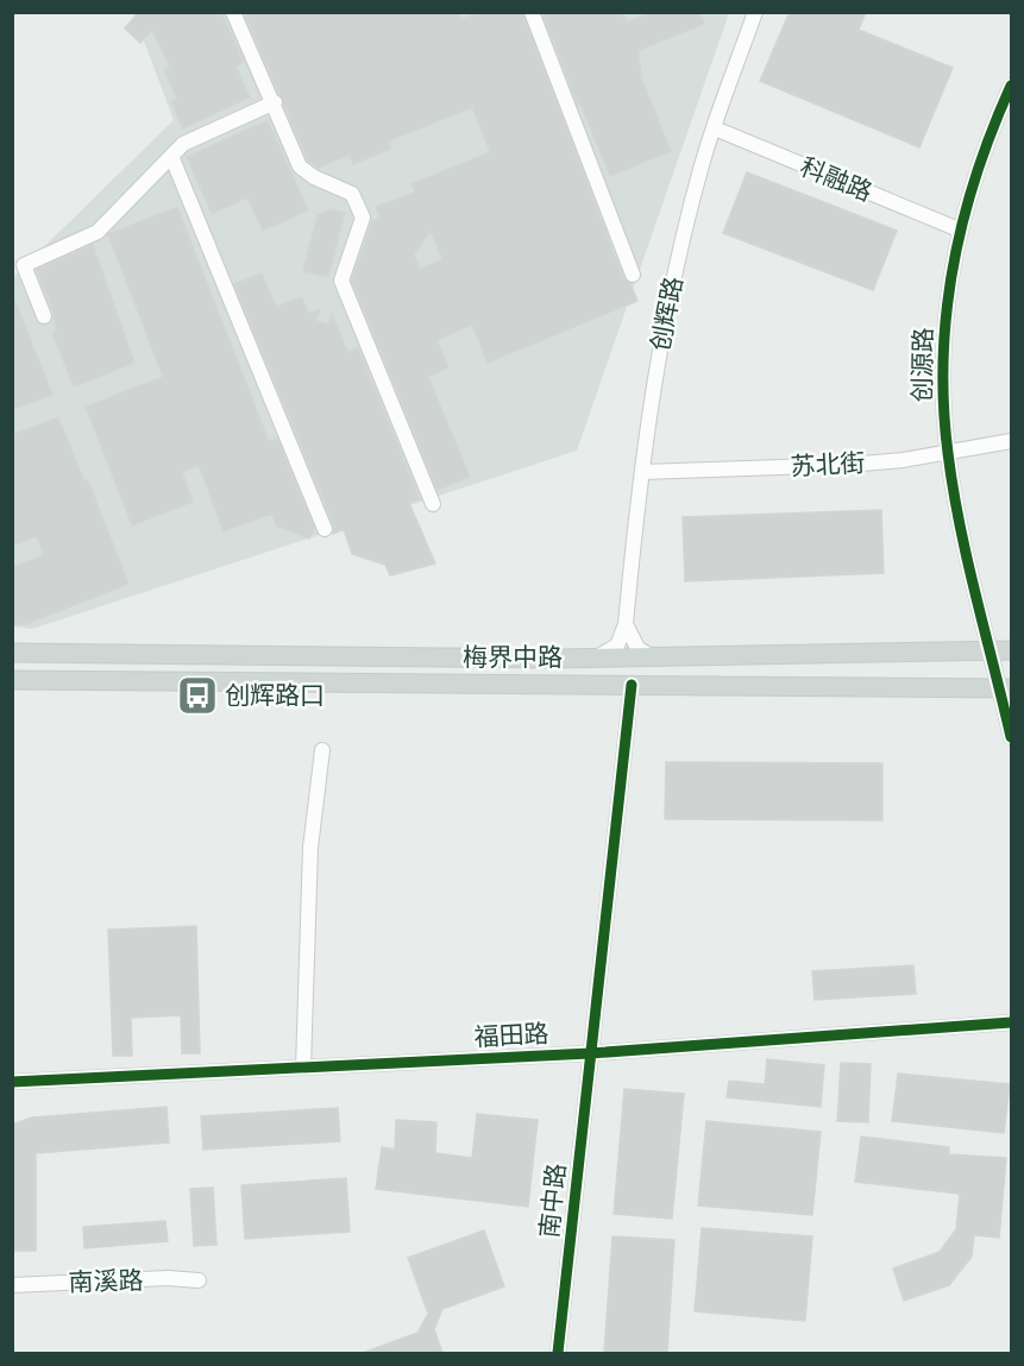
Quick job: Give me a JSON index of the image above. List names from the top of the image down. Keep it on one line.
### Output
{"streets":{"main road":["梅界中路"],"street":["科融路","创辉路","创源路","苏北街","福田路","南中路","南溪路"]},"crossings":[["科融路","创辉路"],["科融路","创源路"],["创辉路","苏北街"],["创源路","苏北街"],["创源路","梅界中路"],["梅界中路","南中路"],["福田路","南中路"]],"places":{"bus stop":["创辉路口"]}}
